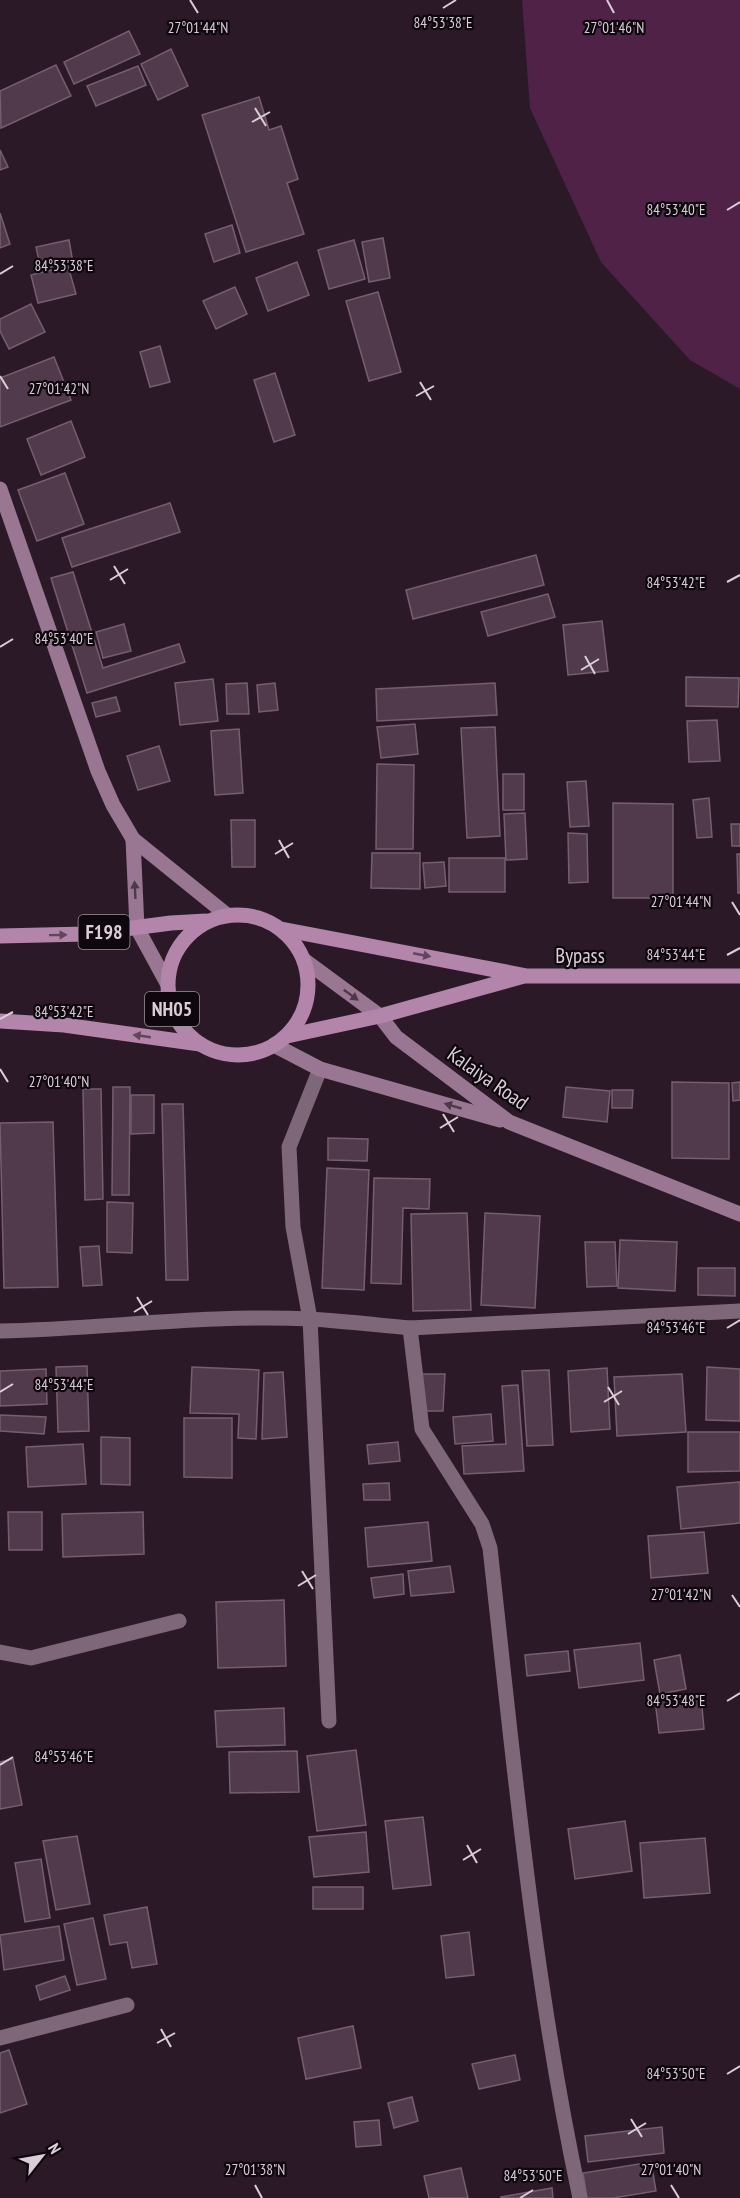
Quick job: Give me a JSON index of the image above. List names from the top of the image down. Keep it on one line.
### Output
{"streets":{"main road":["F198","Bypass","NH05","Kalaiya Road"]},"crossings":[["F198","NH05"],["F198","Kalaiya Road"],["NH05","Kalaiya Road"]],"north":"top right","coordinates":["84°53'38\"E","27°01'44\"N","27°01'46\"N","84°53'40\"E","27°01'42\"N","84°53'42\"E","84°53'44\"E","27°01'40\"N","84°53'46\"E","84°53'48\"E","84°53'50\"E","27°01'38\"N"]}
